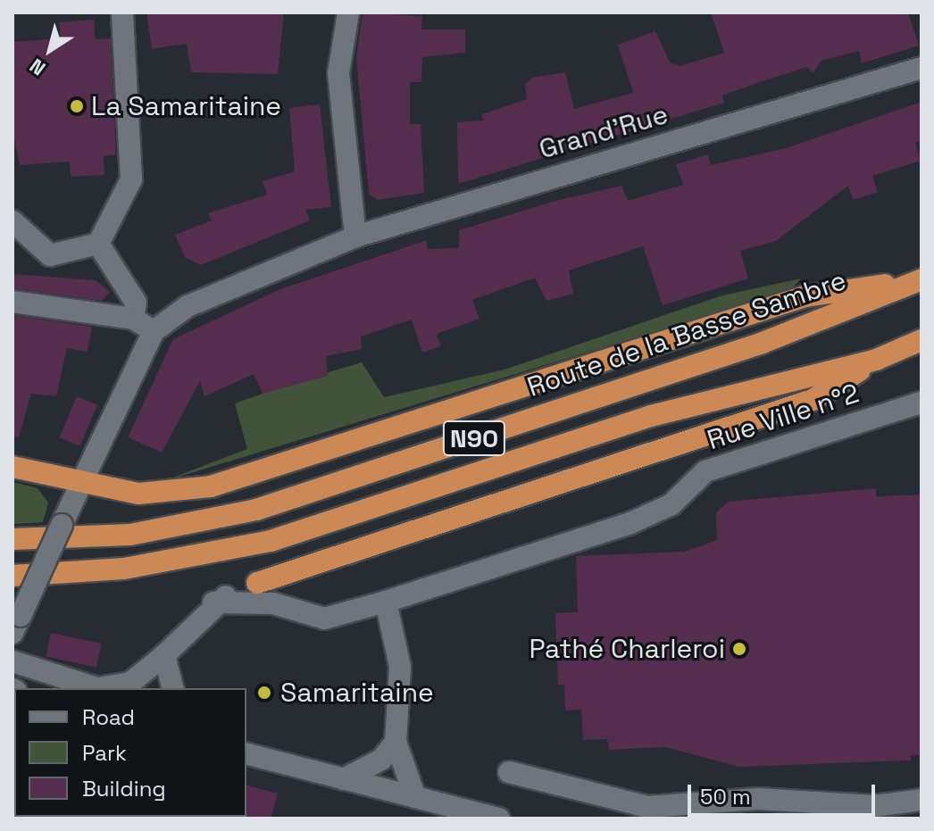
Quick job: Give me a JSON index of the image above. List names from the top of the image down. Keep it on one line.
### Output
{"streets":{"highway":["Route de la Basse Sambre","N90"],"street":["Grand'Rue","Rue Ville n°2"]},"places":["La Samaritaine","Pathé Charleroi","Samaritaine"],"legend":["Road","Park","Building"],"scale_bar":"50 m","north":"bottom left"}
